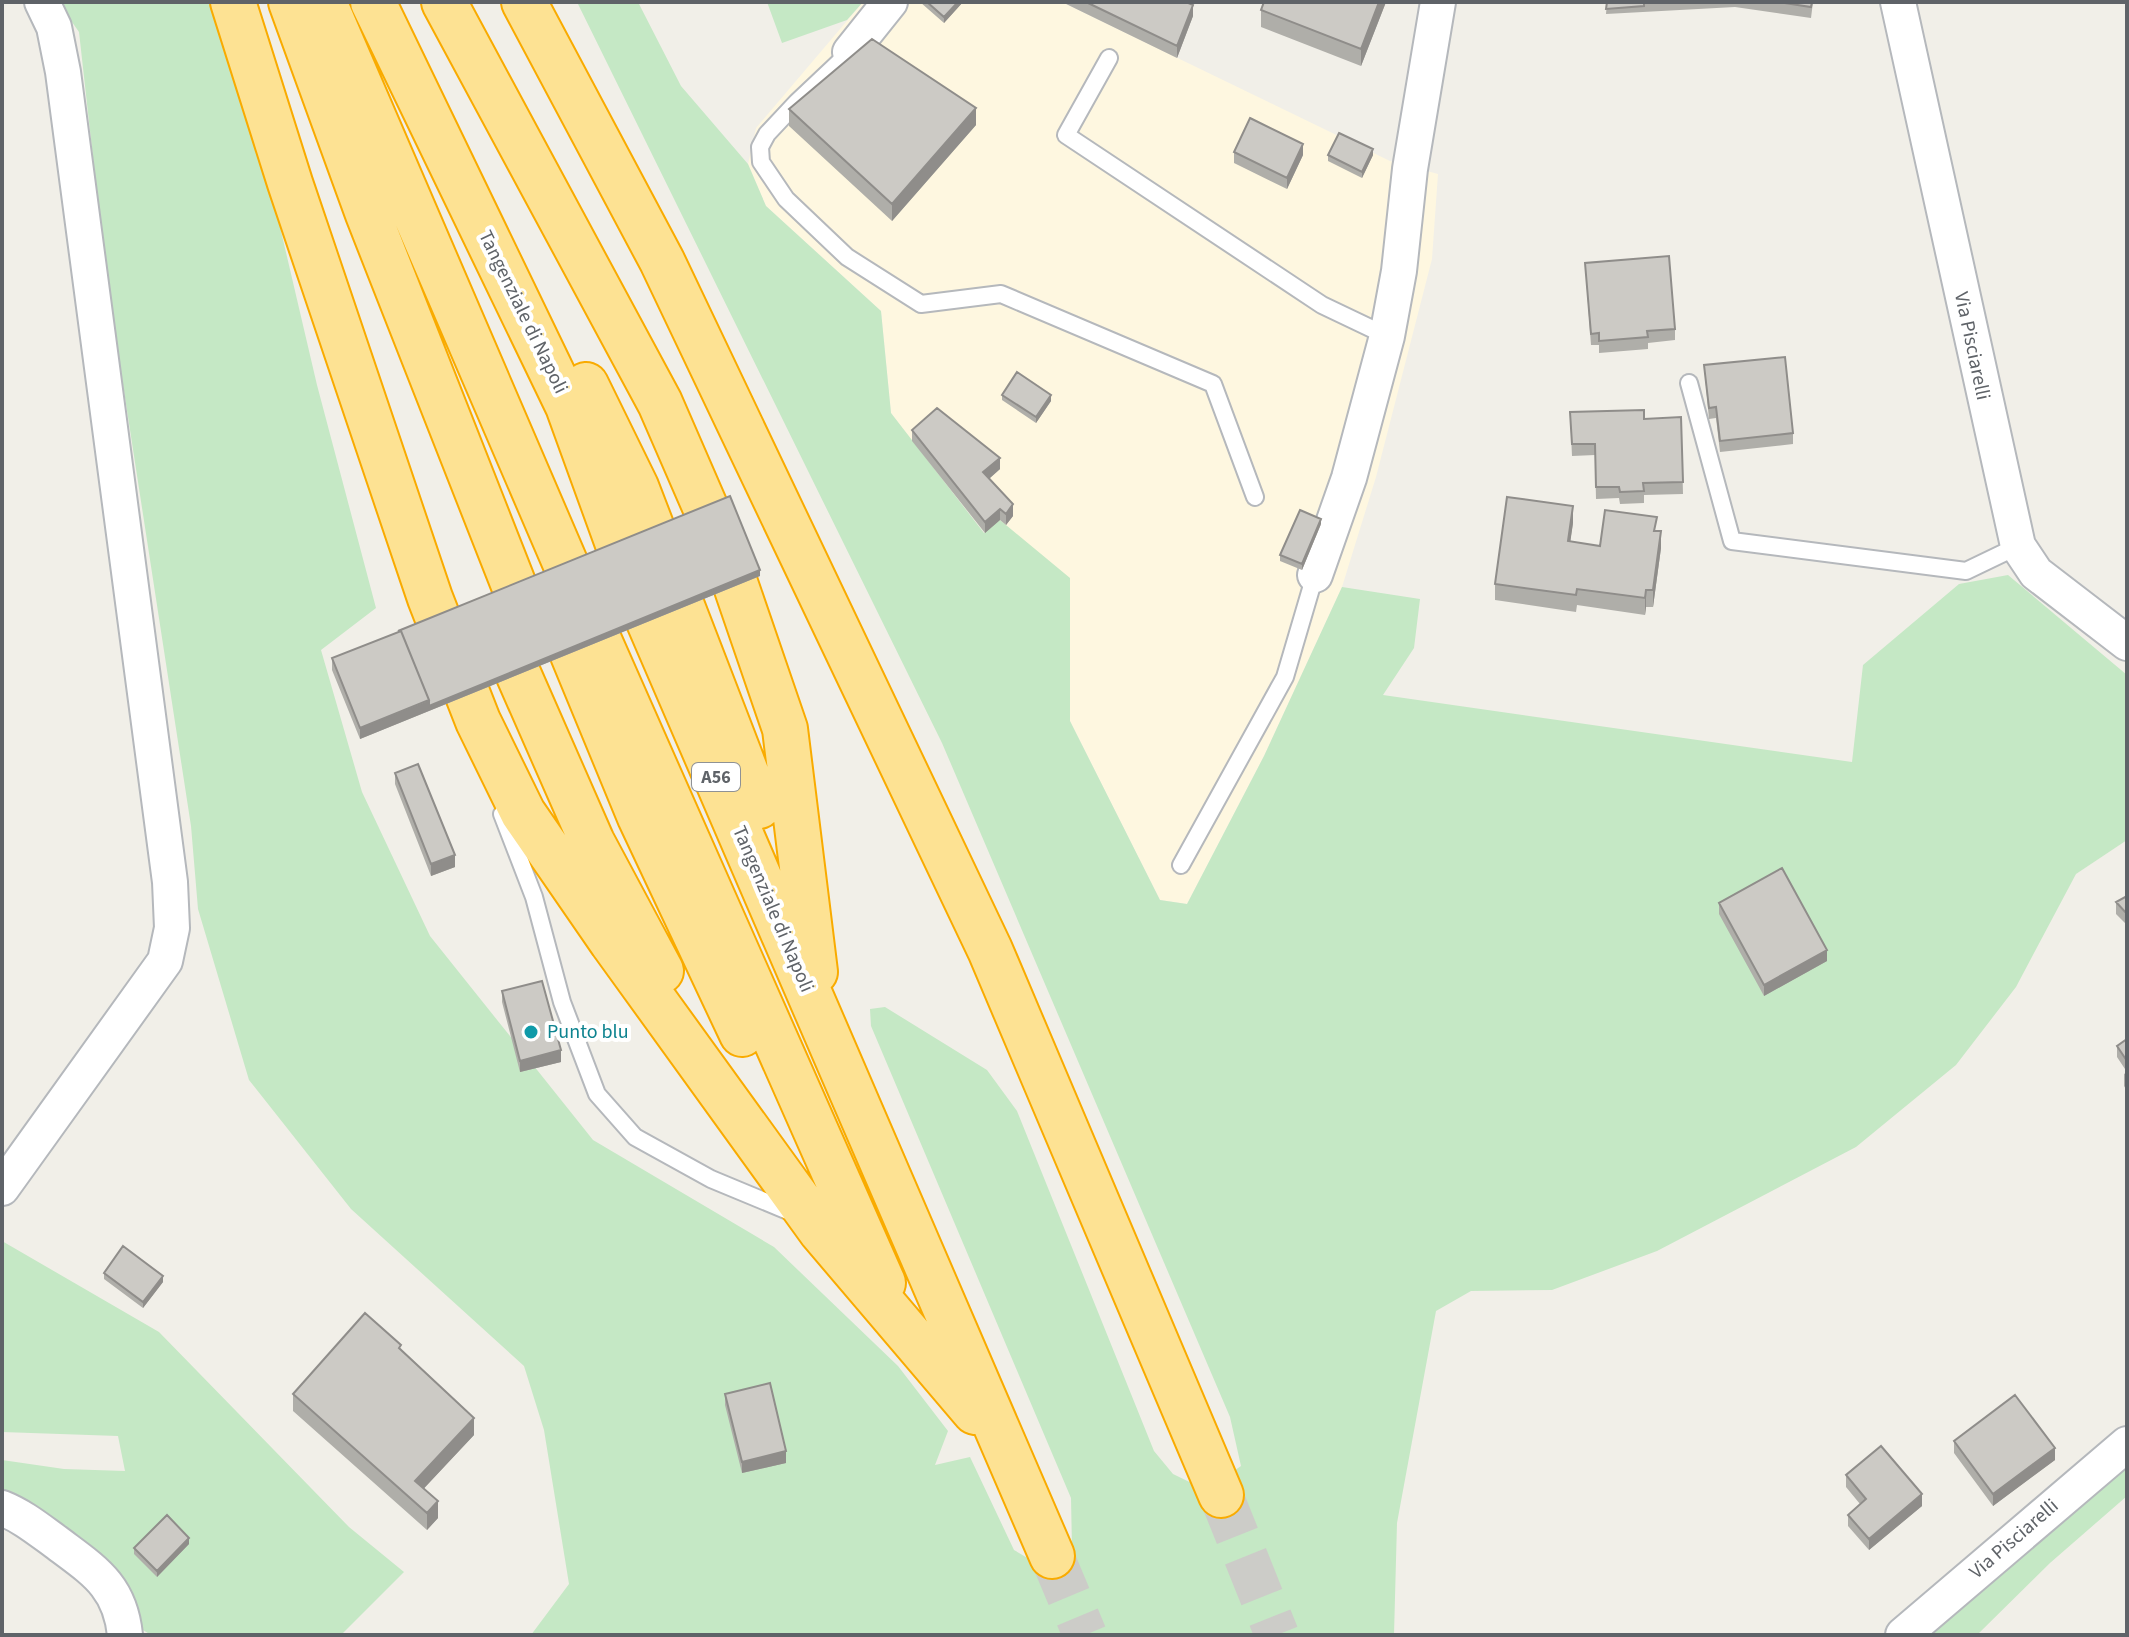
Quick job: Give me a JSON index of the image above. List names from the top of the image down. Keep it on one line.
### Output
{"streets":{"highway":["Tangenziale di Napoli","A56"],"street":["Via Pisciarelli"]},"places":["Punto blu"]}
